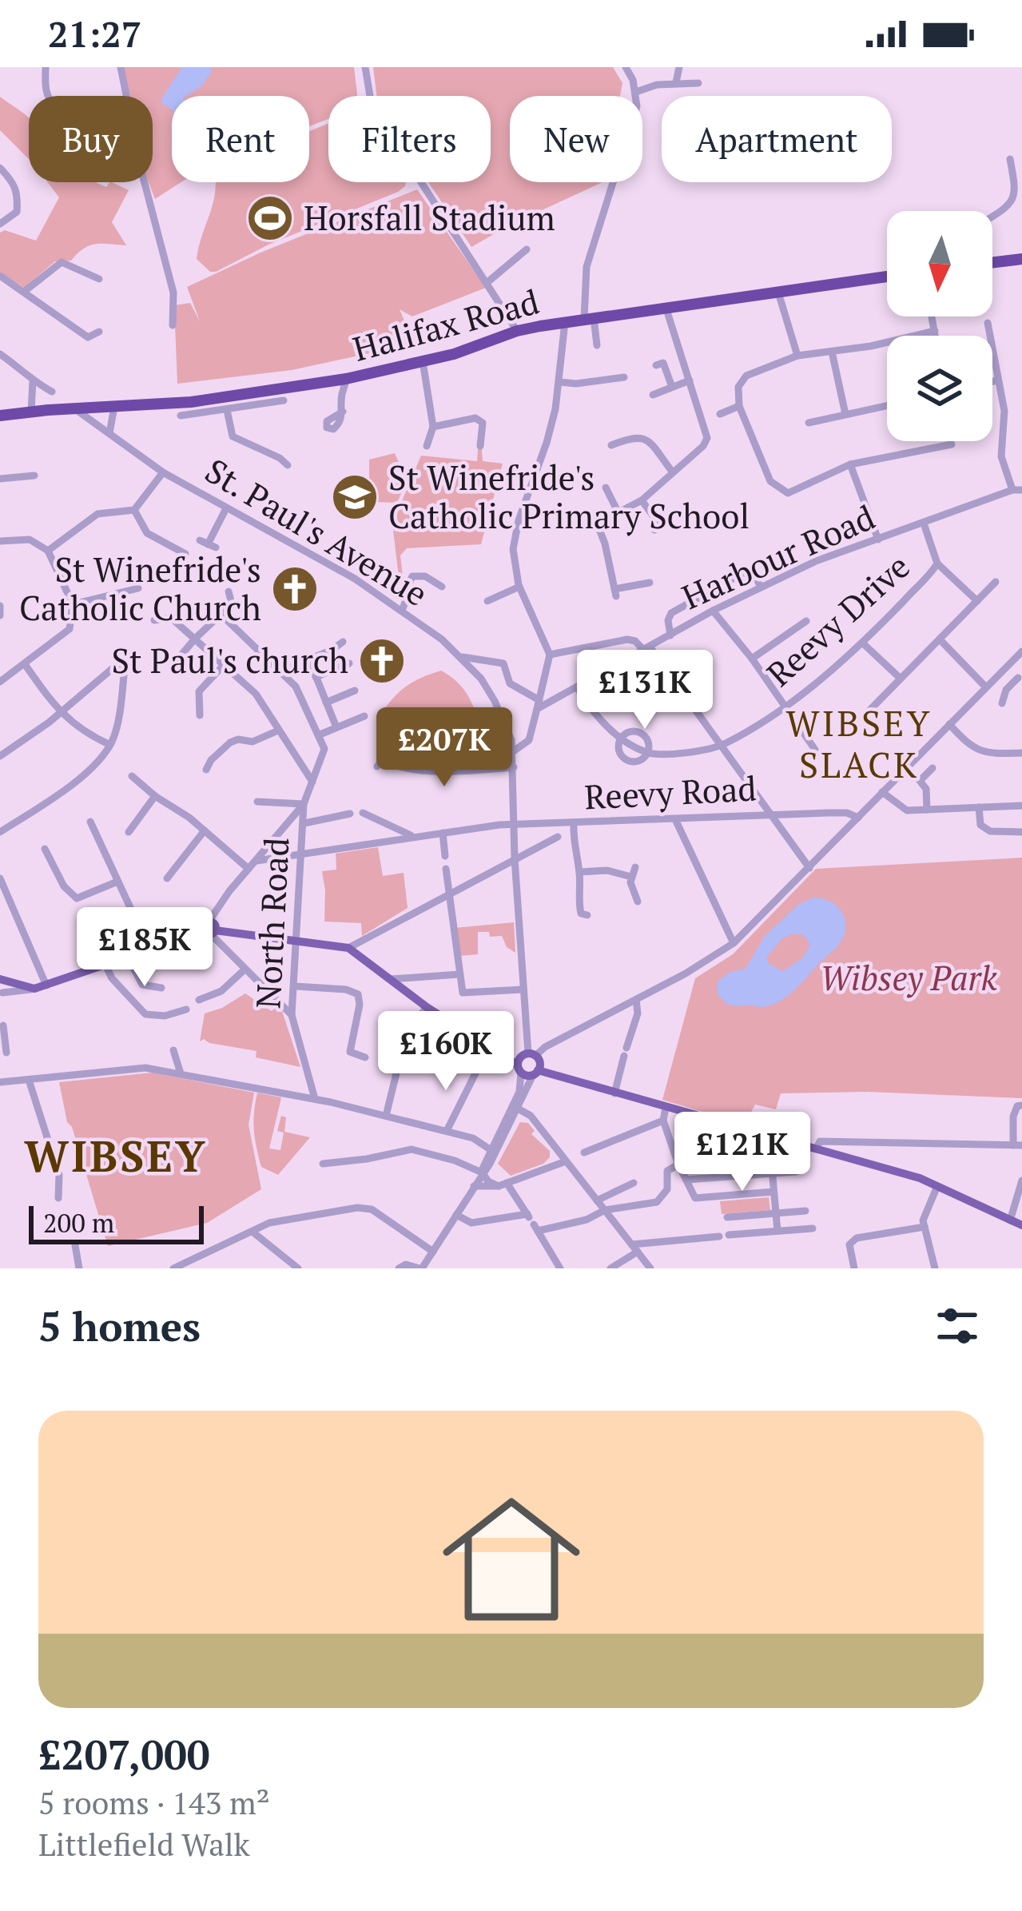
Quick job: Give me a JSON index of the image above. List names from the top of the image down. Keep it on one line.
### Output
{"streets":{"highway":["Halifax Road"],"street":["St. Paul's Avenue","Harbour Road","Reevy Drive","Reevy Road","North Road"]},"crossings":[["Halifax Road","St. Paul's Avenue"],["Reevy Road","North Road"]],"districts":["WIBSEY SLACK","WIBSEY"],"parks":["Wibsey Park"],"places":{"sports":["Horsfall Stadium"],"school or university":["St Winefride's Catholic Primary School"],"church":["St Winefride's Catholic Church","St Paul's church"]},"scale_bar":"200 m","north":"bottom","page":{"status":"21:27","chip":["Buy","Rent","Filters","New","Apartment"],"price":["£131K","£207K","£185K","£160K","£121K"],"scale":"200 m","heading":"5 homes","list":[{"name":"£207,000","note":"5 rooms · 143 m² · Littlefield Walk"}]}}
